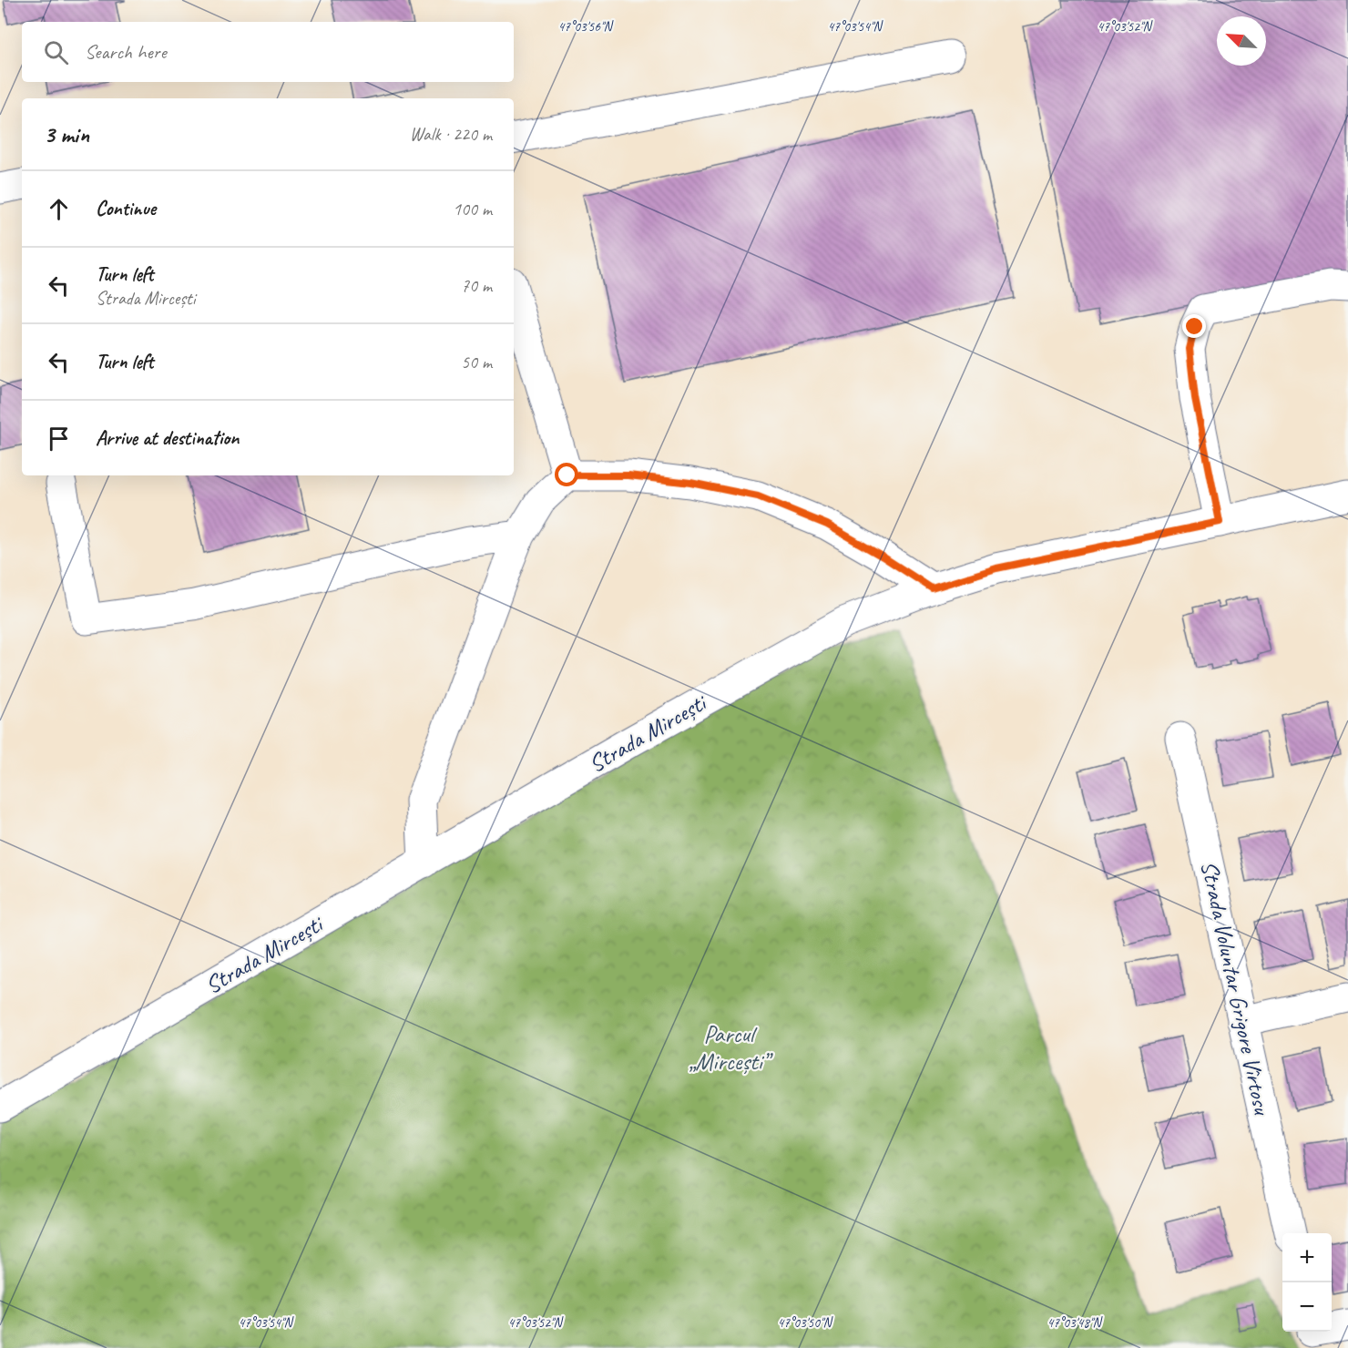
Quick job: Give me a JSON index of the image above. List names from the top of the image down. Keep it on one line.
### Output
{"streets":{"main road":["Strada Mircești","Strada Voluntar Grigore Vîrtosu"]},"parks":["Parcul „Mircești”"],"north":"top left","page":{"search":"Search here","heading":["3 min","Walk · 220 m"],"list":[["Continue","100 m"],["Turn left","Strada Mircești","70 m"],["Turn left","50 m"],"Arrive at destination"],"map_buttons":["+","−"]},"coordinates":["47°03'56\"N","47°03'54\"N","47°03'52\"N","47°03'50\"N","47°03'48\"N"]}
